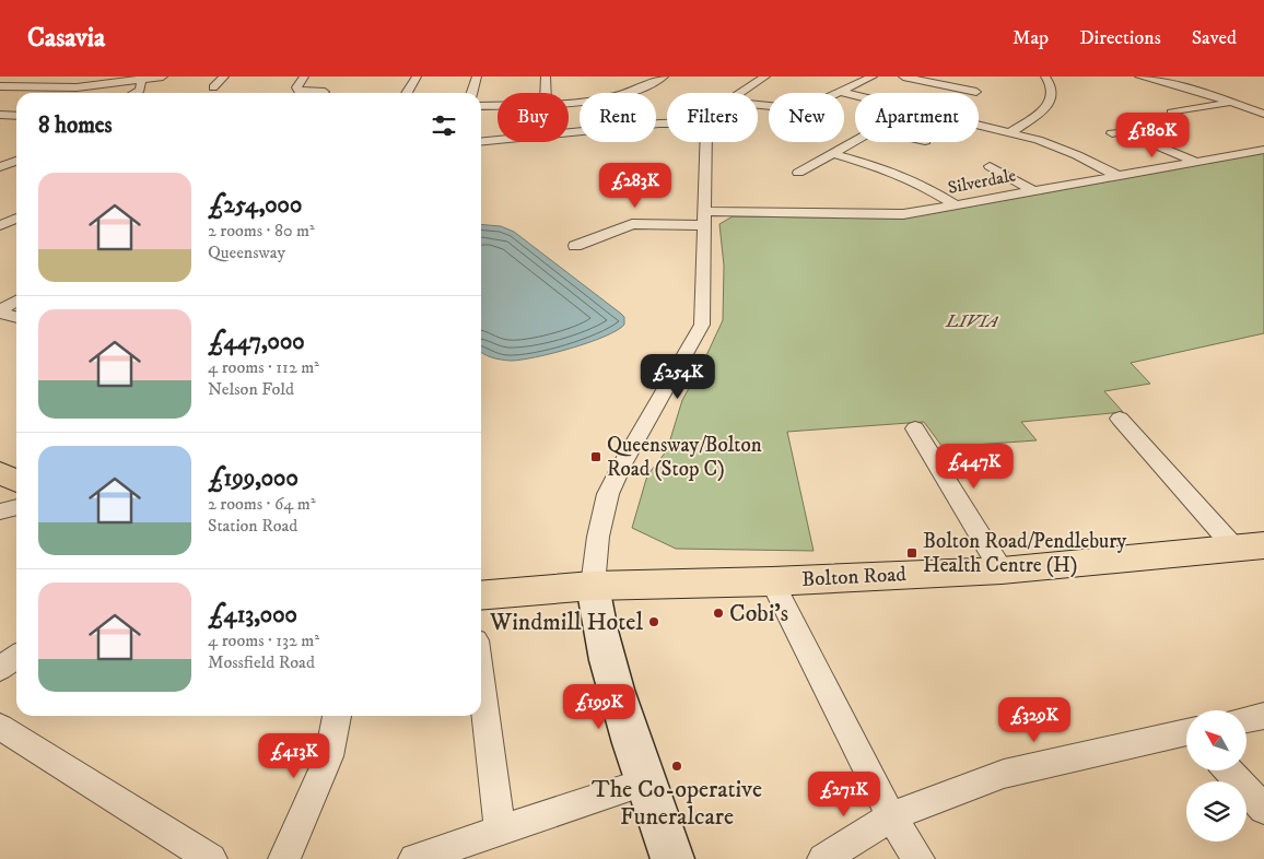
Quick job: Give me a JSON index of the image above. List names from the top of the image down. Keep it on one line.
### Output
{"streets":{"main road":["Bolton Road"],"street":["Silverdale"]},"parks":["LIVIA"],"places":{"transit":["Queensway/Bolton Road (Stop C)","Bolton Road/Pendlebury Health Centre (H)"],"other":["Cobi's","Windmill Hotel","The Co-operative Funeralcare"]},"north":"top left","page":{"header":"Casavia","nav":["Map","Directions","Saved"],"chip":["Buy","Rent","Filters","New","Apartment"],"heading":"8 homes","price":["£180K","£283K","£254K","£447K","£199K","£329K","£413K","£271K"],"list":[{"name":"£254,000","note":"2 rooms · 80 m² · Queensway"},{"name":"£447,000","note":"4 rooms · 112 m² · Nelson Fold"},{"name":"£199,000","note":"2 rooms · 64 m² · Station Road"},{"name":"£413,000","note":"4 rooms · 132 m² · Mossfield Road"}]}}
